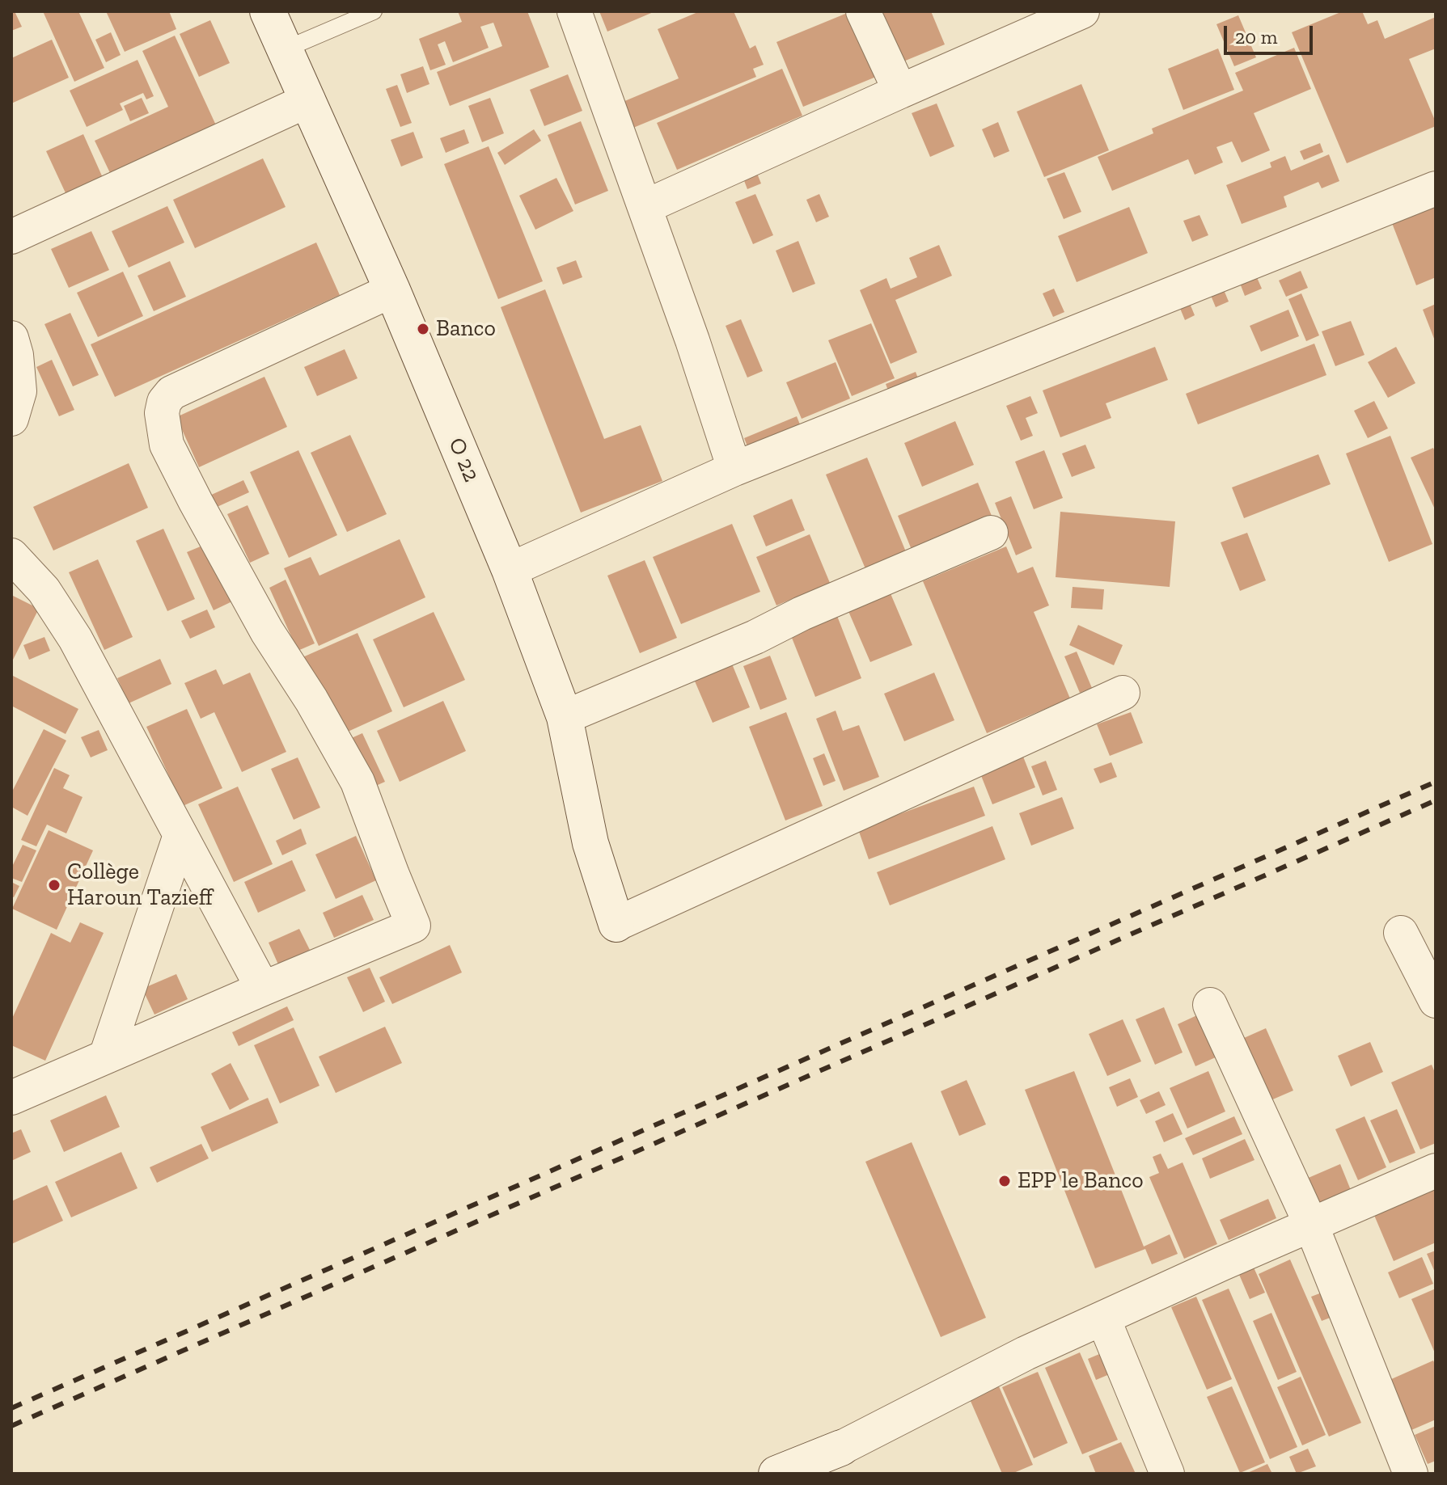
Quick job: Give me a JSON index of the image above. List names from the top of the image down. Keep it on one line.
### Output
{"streets":{"street":["O 22"]},"places":["Banco","Collège Haroun Tazieff","EPP le Banco"],"scale_bar":"20 m"}
